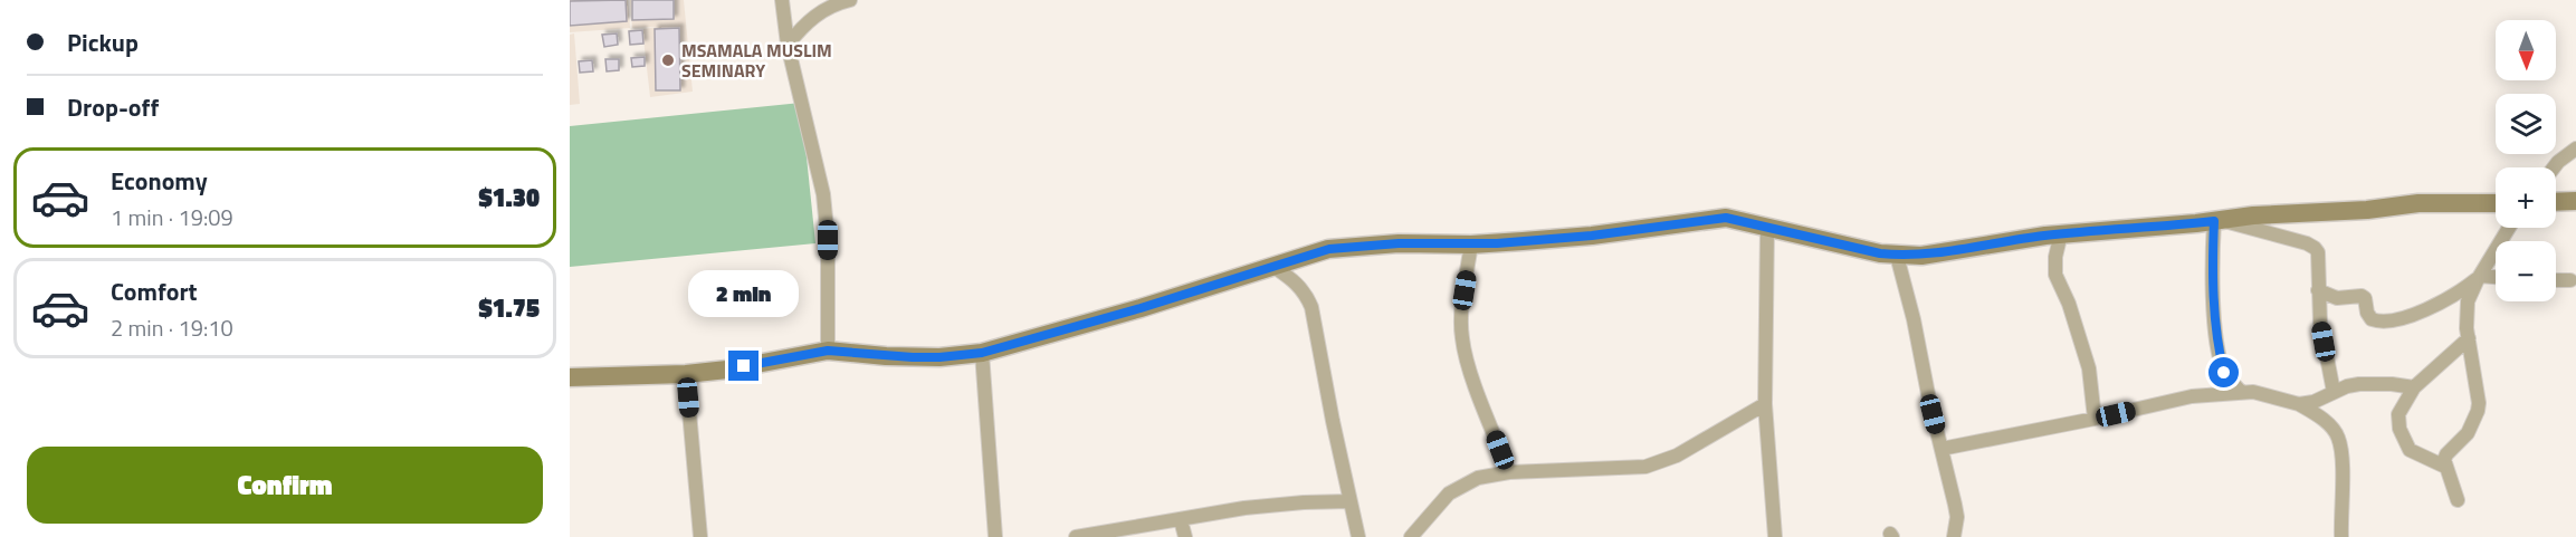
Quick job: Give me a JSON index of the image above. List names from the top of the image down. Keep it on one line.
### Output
{"places":["MSAMALA MUSLIM SEMINARY"],"north":"bottom","page":{"banner":["Pickup","Drop-off"],"map_buttons":["+","−"],"list":[{"name":"Economy","note":"1 min · 19:09","value":"$1.30"},{"name":"Comfort","note":"2 min · 19:10","value":"$1.75"}],"bubble":"2 min","buttons":"Confirm"}}
